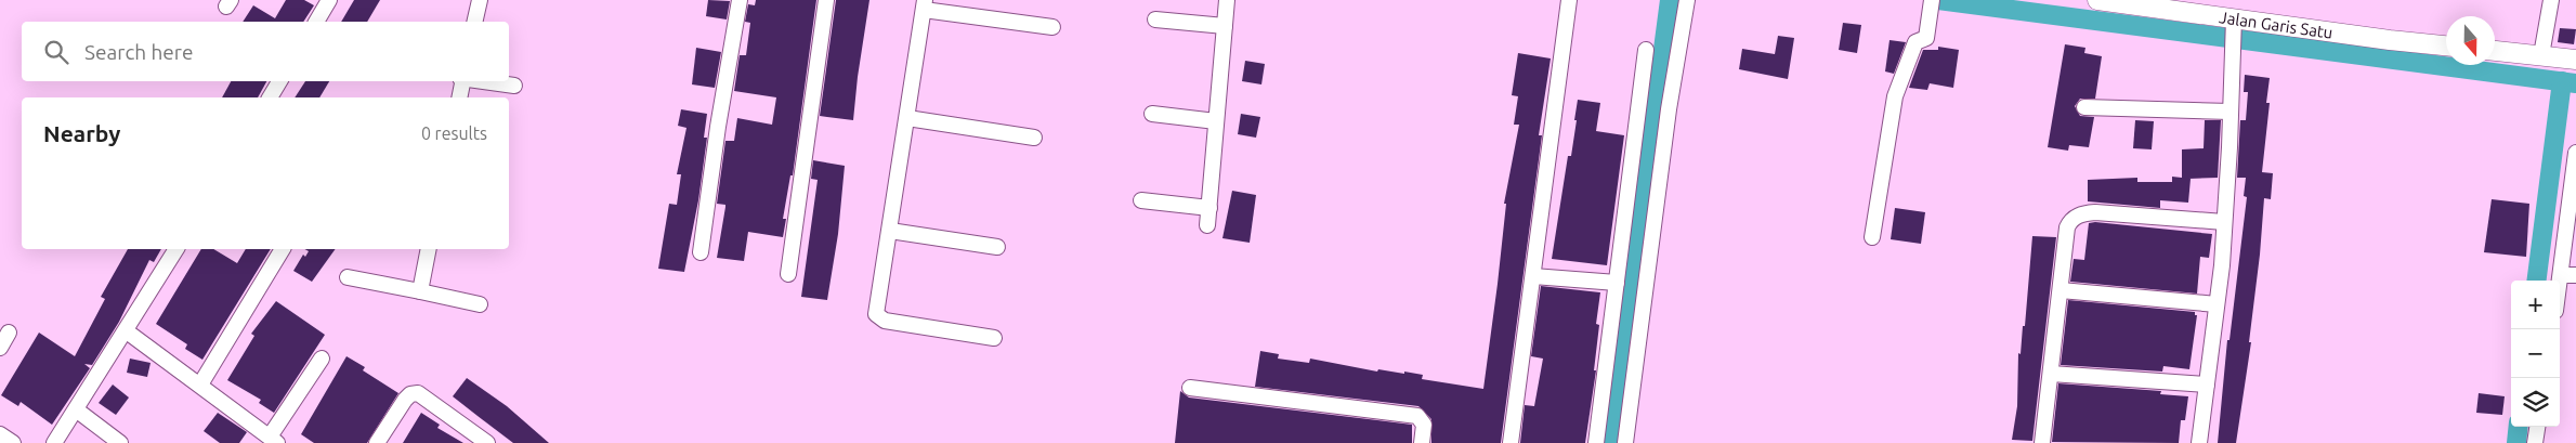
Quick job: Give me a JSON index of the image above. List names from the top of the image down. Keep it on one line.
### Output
{"streets":{"street":["Jalan Garis Satu"]},"north":"bottom","page":{"search":"Search here","heading":["Nearby","0 results"],"map_buttons":["+","−"]}}
